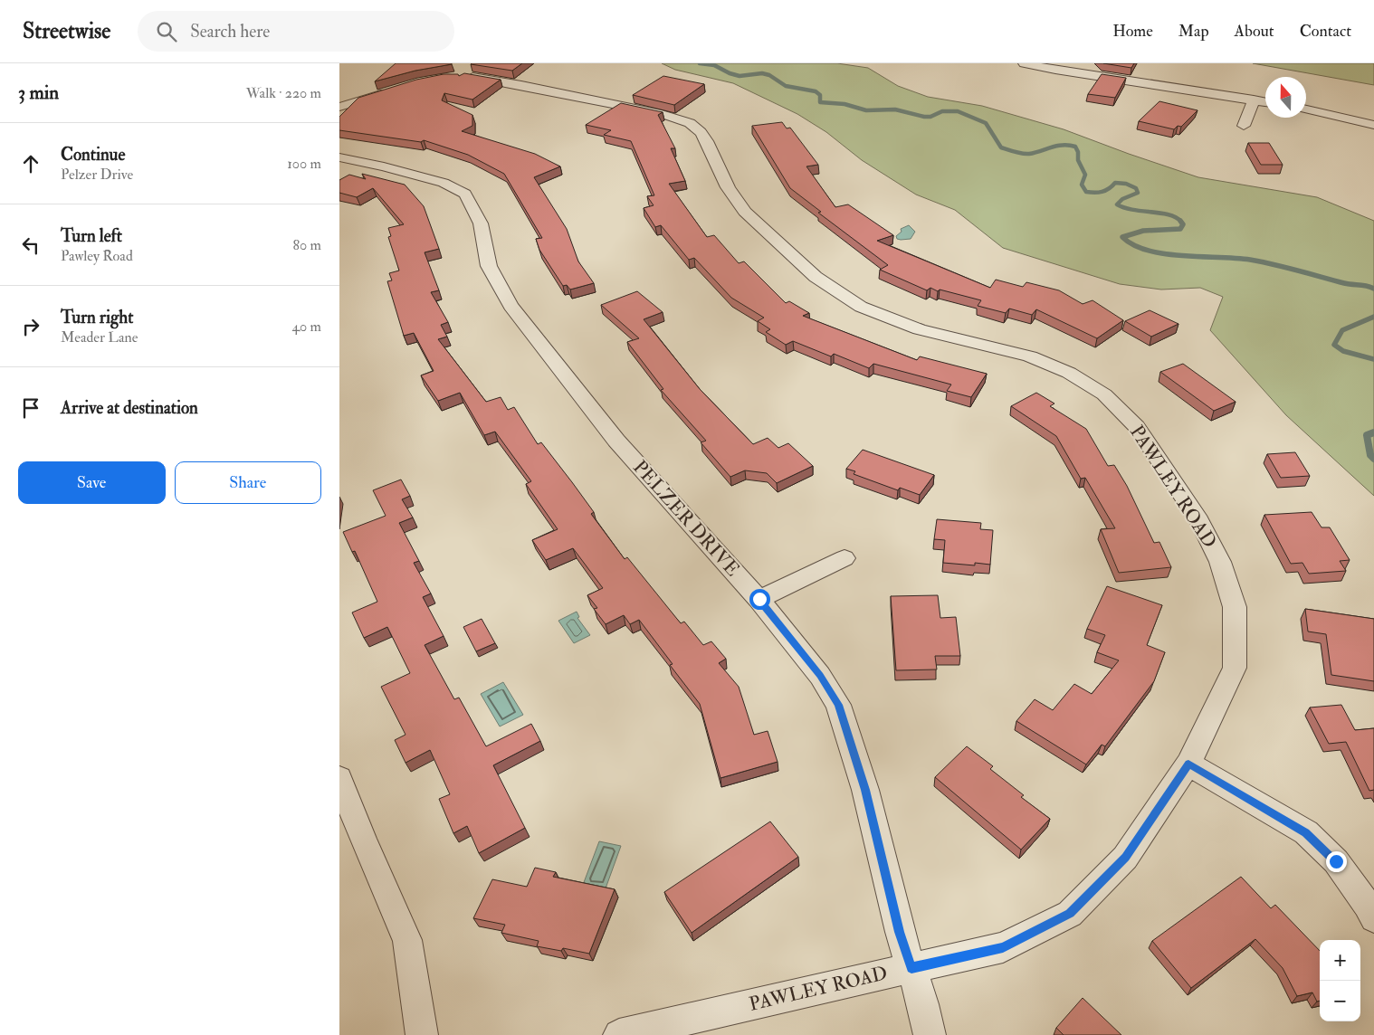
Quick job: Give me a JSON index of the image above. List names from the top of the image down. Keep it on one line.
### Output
{"streets":{"street":["PAWLEY ROAD","PELZER DRIVE"]},"crossings":[["PAWLEY ROAD","PELZER DRIVE"]],"north":"top","page":{"header":"Streetwise","search":"Search here","nav":["Home","Map","About","Contact"],"heading":["3 min","Walk · 220 m"],"list":[["Continue","Pelzer Drive","100 m"],["Turn left","Pawley Road","80 m"],["Turn right","Meader Lane","40 m"],"Arrive at destination"],"buttons":["Save","Share"],"map_buttons":["+","−"]}}
